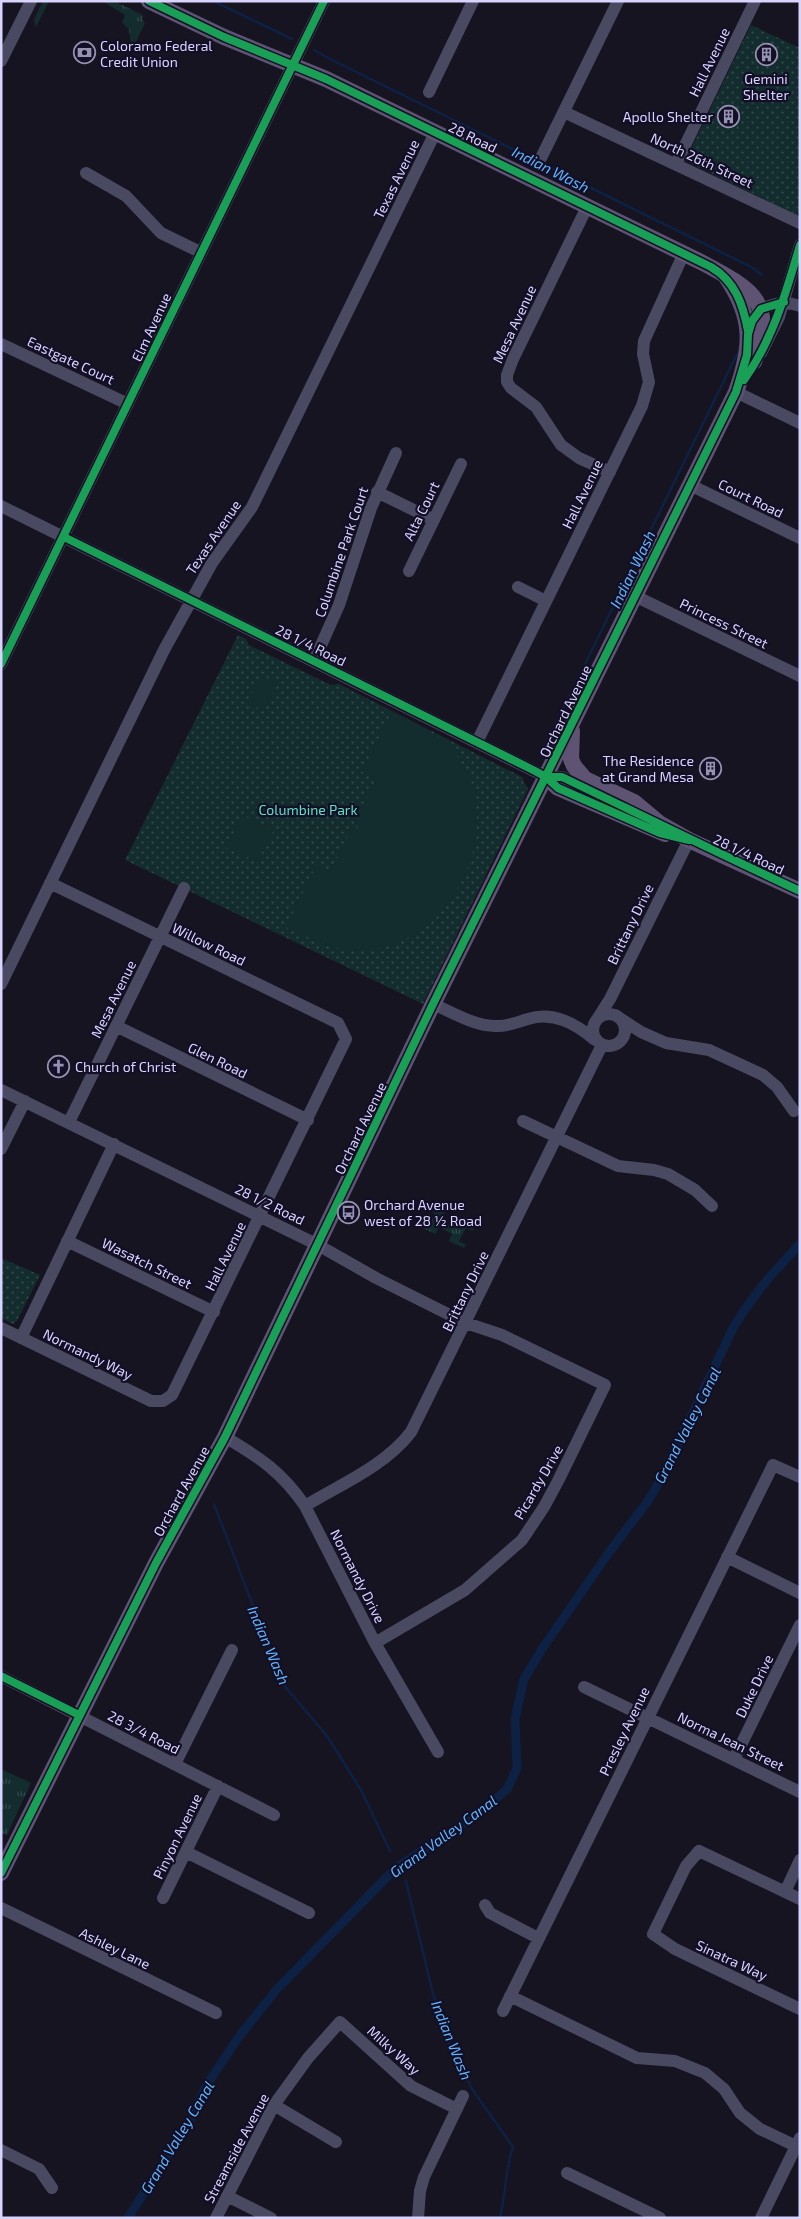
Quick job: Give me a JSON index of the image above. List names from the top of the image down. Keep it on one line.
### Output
{"streets":{"main road":["28 Road","28 1/4 Road","Orchard Avenue"],"street":["Hall Avenue","North 26th Street","Texas Avenue","Mesa Avenue","Elm Avenue","Eastgate Court","Court Road","Alta Court","Columbine Park Court","Princess Street","Brittany Drive","Willow Road","Glen Road","28 1/2 Road","Wasatch Street","Normandy Way","Picardy Drive","Normandy Drive","Duke Drive","Presley Avenue","28 3/4 Road","Norma Jean Street","Pinyon Avenue","Ashley Lane","Sinatra Way","Milky Way","Streamside Avenue"]},"crossings":[["Hall Avenue","28 Road"],["Hall Avenue","North 26th Street"],["Hall Avenue","Mesa Avenue"],["Hall Avenue","28 1/4 Road"],["Hall Avenue","Willow Road"],["Hall Avenue","Glen Road"],["Hall Avenue","28 1/2 Road"],["Hall Avenue","Wasatch Street"],["Hall Avenue","Normandy Way"],["28 Road","Texas Avenue"],["28 Road","Mesa Avenue"],["28 Road","Elm Avenue"],["28 Road","Orchard Avenue"],["Texas Avenue","28 1/4 Road"],["Texas Avenue","Willow Road"],["Mesa Avenue","Willow Road"],["Mesa Avenue","Glen Road"],["Mesa Avenue","28 1/2 Road"],["Elm Avenue","Eastgate Court"],["Elm Avenue","28 1/4 Road"],["Court Road","Orchard Avenue"],["Columbine Park Court","28 1/4 Road"],["Princess Street","Orchard Avenue"],["28 1/4 Road","Orchard Avenue"],["28 1/4 Road","Brittany Drive"],["Orchard Avenue","28 1/2 Road"],["Orchard Avenue","Normandy Drive"],["Orchard Avenue","28 3/4 Road"],["Brittany Drive","28 1/2 Road"],["Brittany Drive","Normandy Drive"],["28 1/2 Road","Picardy Drive"],["Picardy Drive","Normandy Drive"],["Duke Drive","Norma Jean Street"],["Presley Avenue","Norma Jean Street"],["28 3/4 Road","Pinyon Avenue"],["Milky Way","Streamside Avenue"]],"water":["Indian Wash","Grand Valley Canal"],"parks":["Columbine Park"],"places":{"bank":["Coloramo Federal Credit Union"],"building":["Gemini Shelter","Apollo Shelter","The Residence at Grand Mesa"],"church":["Church of Christ"],"bus stop":["Orchard Avenue west of 28 ½ Road"]}}
